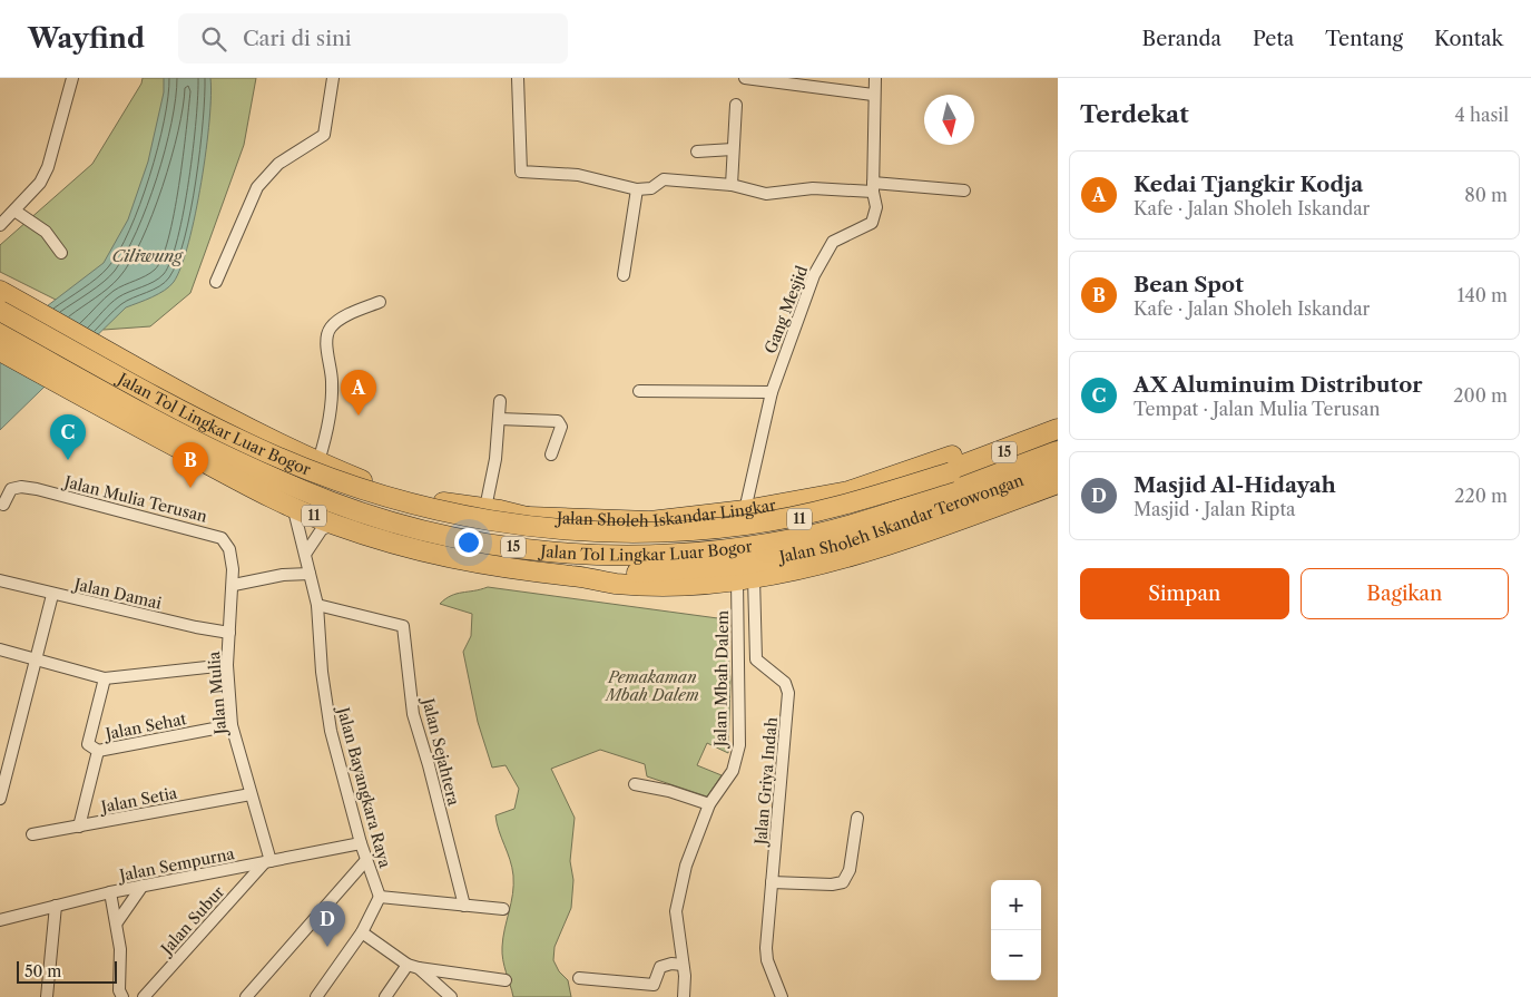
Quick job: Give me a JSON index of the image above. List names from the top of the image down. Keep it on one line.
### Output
{"streets":{"highway":["Jalan Tol Lingkar Luar Bogor","15","Jalan Sholeh Iskandar Lingkar","11","Jalan Sholeh Iskandar Terowongan"],"street":["Gang Mesjid","Jalan Mulia Terusan","Jalan Damai","Jalan Mbah Dalem","Jalan Mulia","Jalan Sehat","Jalan Sejahtera","Jalan Griya Indah","Jalan Bayangkara Raya","Jalan Setia","Jalan Sempurna","Jalan Subur"]},"crossings":[["Gang Mesjid","Jalan Sholeh Iskandar Lingkar"],["Jalan Tol Lingkar Luar Bogor","Jalan Sholeh Iskandar Terowongan"],["Jalan Mulia Terusan","Jalan Mulia"],["Jalan Sholeh Iskandar Lingkar","11"],["Jalan Sholeh Iskandar Lingkar","Jalan Sholeh Iskandar Terowongan"],["11","Jalan Sholeh Iskandar Terowongan"],["11","Jalan Bayangkara Raya"],["Jalan Damai","Jalan Mulia"],["Jalan Mbah Dalem","Jalan Griya Indah"],["Jalan Mulia","Jalan Sehat"],["Jalan Mulia","Jalan Setia"],["Jalan Mulia","Jalan Sempurna"],["Jalan Mulia","Jalan Subur"],["Jalan Sejahtera","Jalan Bayangkara Raya"],["Jalan Bayangkara Raya","Jalan Sempurna"],["Jalan Sempurna","Jalan Subur"]],"water":["Ciliwung"],"parks":["Pemakaman Mbah Dalem"],"scale_bar":"50 m","north":"bottom","page":{"header":"Wayfind","search":"Cari di sini","nav":["Beranda","Peta","Tentang","Kontak"],"heading":["Terdekat","4 hasil"],"list":[{"mark":"A","name":"Kedai Tjangkir Kodja","note":"Kafe · Jalan Sholeh Iskandar","value":"80 m"},{"mark":"B","name":"Bean Spot","note":"Kafe · Jalan Sholeh Iskandar","value":"140 m"},{"mark":"C","name":"AX Aluminuim Distributor","note":"Tempat · Jalan Mulia Terusan","value":"200 m"},{"mark":"D","name":"Masjid Al-Hidayah","note":"Masjid · Jalan Ripta","value":"220 m"}],"pins":["A","C","B","D"],"buttons":["Simpan","Bagikan"],"map_buttons":["+","−"],"scale":"50 m"}}
